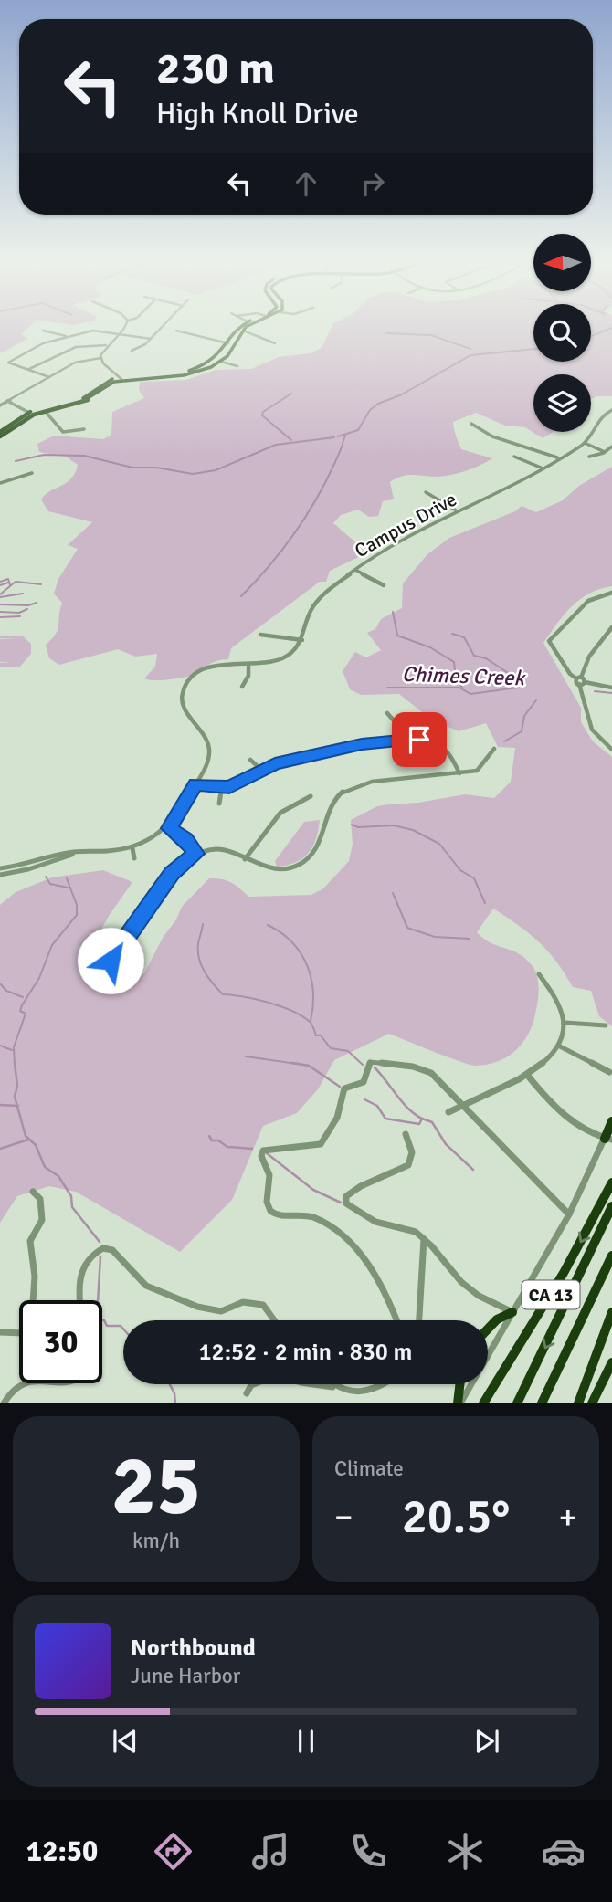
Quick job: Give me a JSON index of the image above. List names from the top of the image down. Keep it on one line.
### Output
{"streets":{"highway":["CA 13"],"street":["Campus Drive"]},"water":["Chimes Creek"],"north":"left","page":{"turn":["230 m","High Knoll Drive"],"limit":"30","trip":"12:52 · 2 min · 830 m","tile":[["25","km/h"],"Climate"],"heat":["−","20.5°","+"],"song":["Northbound","June Harbor"],"tabs":"12:50"}}
